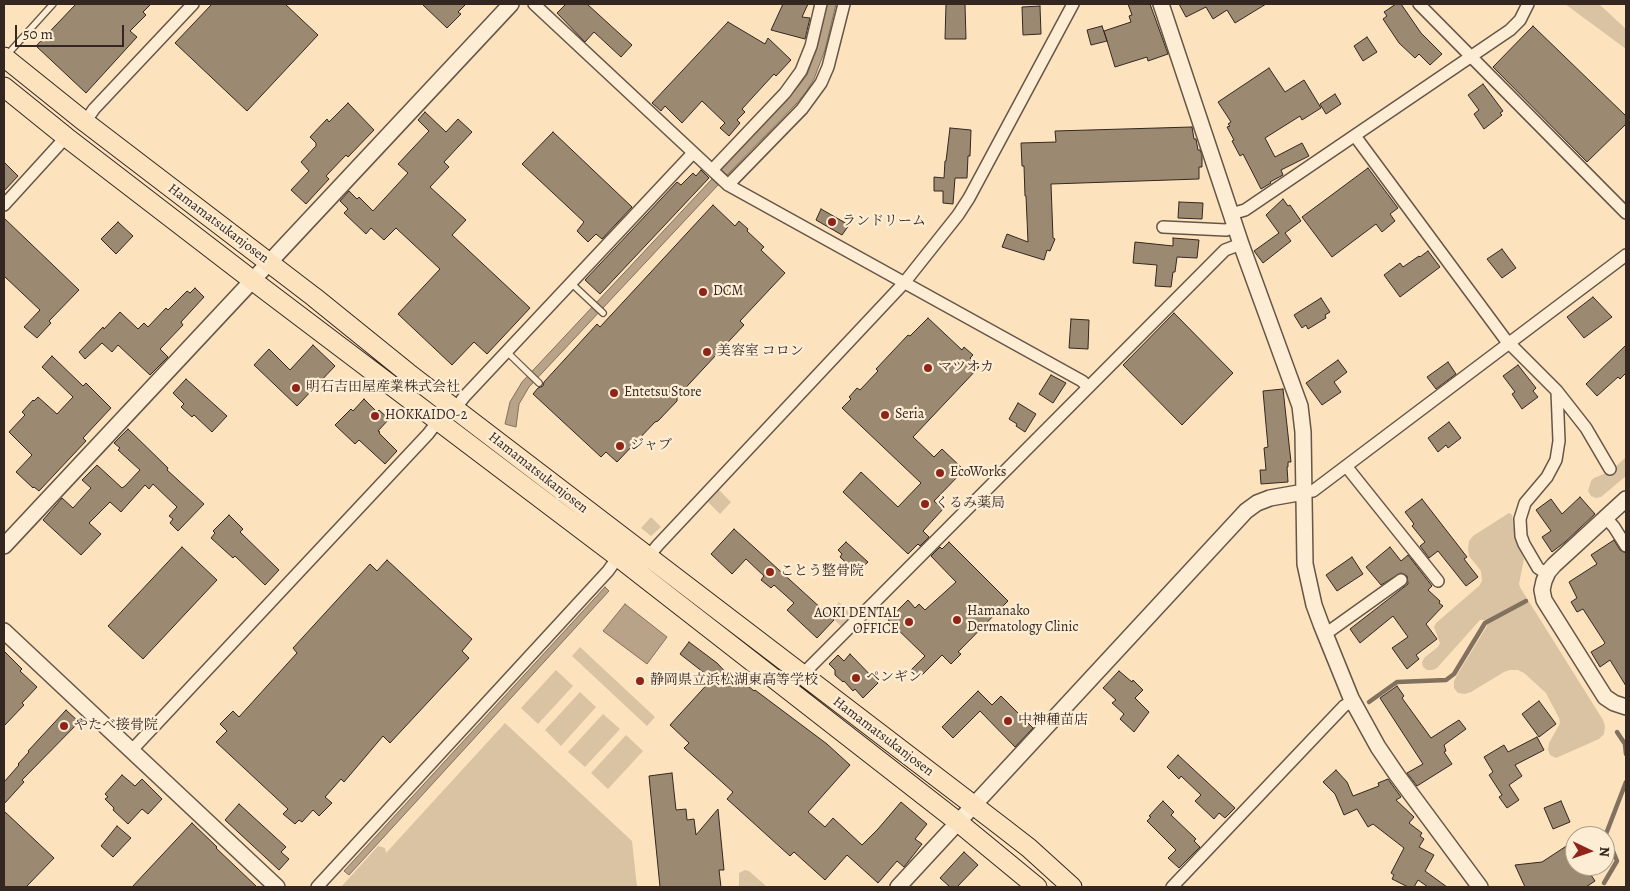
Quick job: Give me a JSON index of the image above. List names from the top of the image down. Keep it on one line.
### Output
{"streets":{"main road":["Hamamatsukanjosen"]},"places":["ランドリーム","DCM","美容室 コロン","マツオカ","明石吉田屋産業株式会社","Entetsu Store","Seria","HOKKAIDO-2","ジャブ","EcoWorks","くるみ薬局","ことう整骨院","Hamanako Dermatology Clinic","AOKI DENTAL OFFICE","ペンギン","静岡県立浜松湖東高等学校","中神種苗店","やたべ接骨院"],"scale_bar":"50 m","north":"right"}
